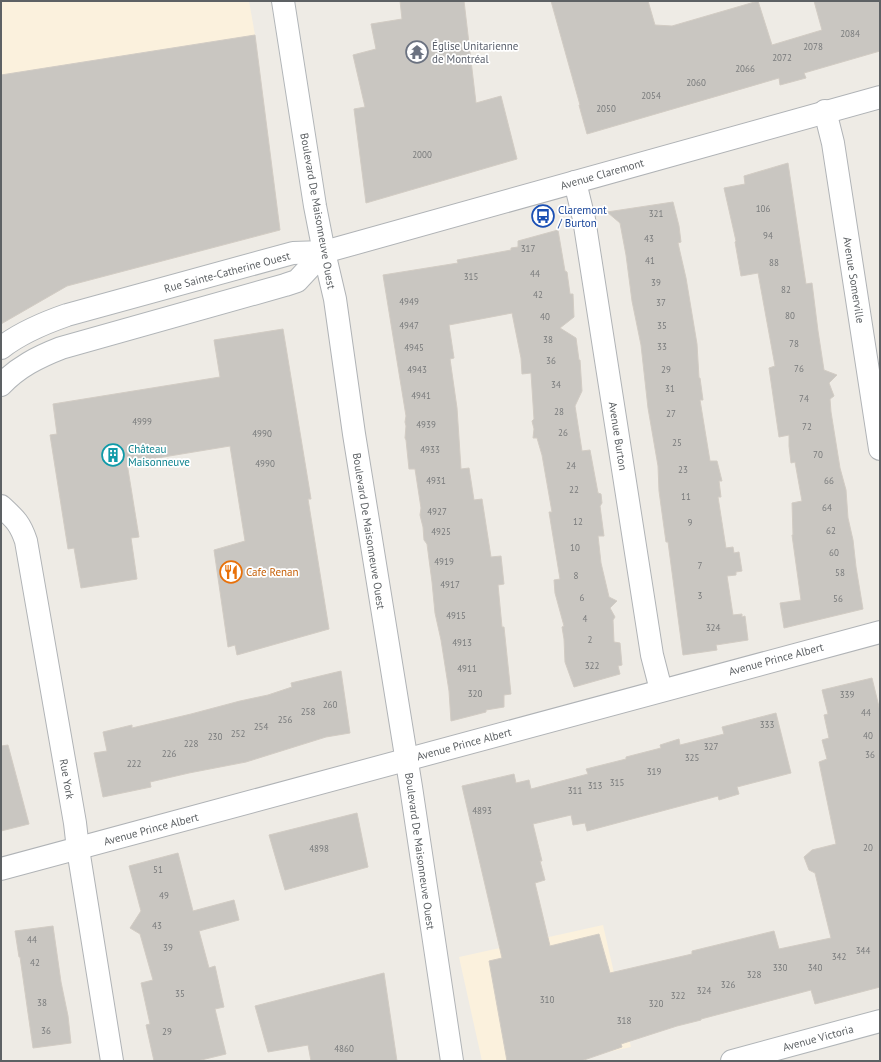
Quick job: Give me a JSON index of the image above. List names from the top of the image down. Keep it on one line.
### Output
{"streets":{"street":["Avenue Claremont","Boulevard De Maisonneuve Ouest","Rue Sainte-Catherine Ouest","Avenue Somerville","Avenue Burton","Avenue Prince Albert","Rue York","Avenue Victoria"]},"crossings":[["Avenue Claremont","Boulevard De Maisonneuve Ouest"],["Avenue Claremont","Rue Sainte-Catherine Ouest"],["Avenue Claremont","Avenue Somerville"],["Avenue Claremont","Avenue Burton"],["Boulevard De Maisonneuve Ouest","Rue Sainte-Catherine Ouest"],["Boulevard De Maisonneuve Ouest","Avenue Prince Albert"],["Avenue Burton","Avenue Prince Albert"],["Avenue Prince Albert","Rue York"]],"places":{"temple":["Église Unitarienne de Montréal"],"bus stop":["Claremont / Burton"],"building":["Château Maisonneuve"],"restaurant":["Cafe Renan"]},"house_numbers":["2084","2078","2072","2066","2060","2054","2050","2000","106","321","94","43","317","41","88","44","315","39","82","42","4949","37","80","40","4947","35","38","78","33","4945","36","76","4943","29","34","31","4941","74","28","27","4999","4939","72","26","4990","25","4933","70","4990","24","23","4931","66","22","11","64","4927","12","9","62","4925","10","60","4919","7","58","8","4917","3","6","56","4915","4","324","2","4913","322","4911","320","339","260","258","44","256","333","254","252","40","230","228","327","226","36","325","222","319","315","313","311","4893","20","4898","51","49","43","44","39","344","342","42","330","340","328","326","324","35","322","310","38","320","318","36","29","4860"]}
